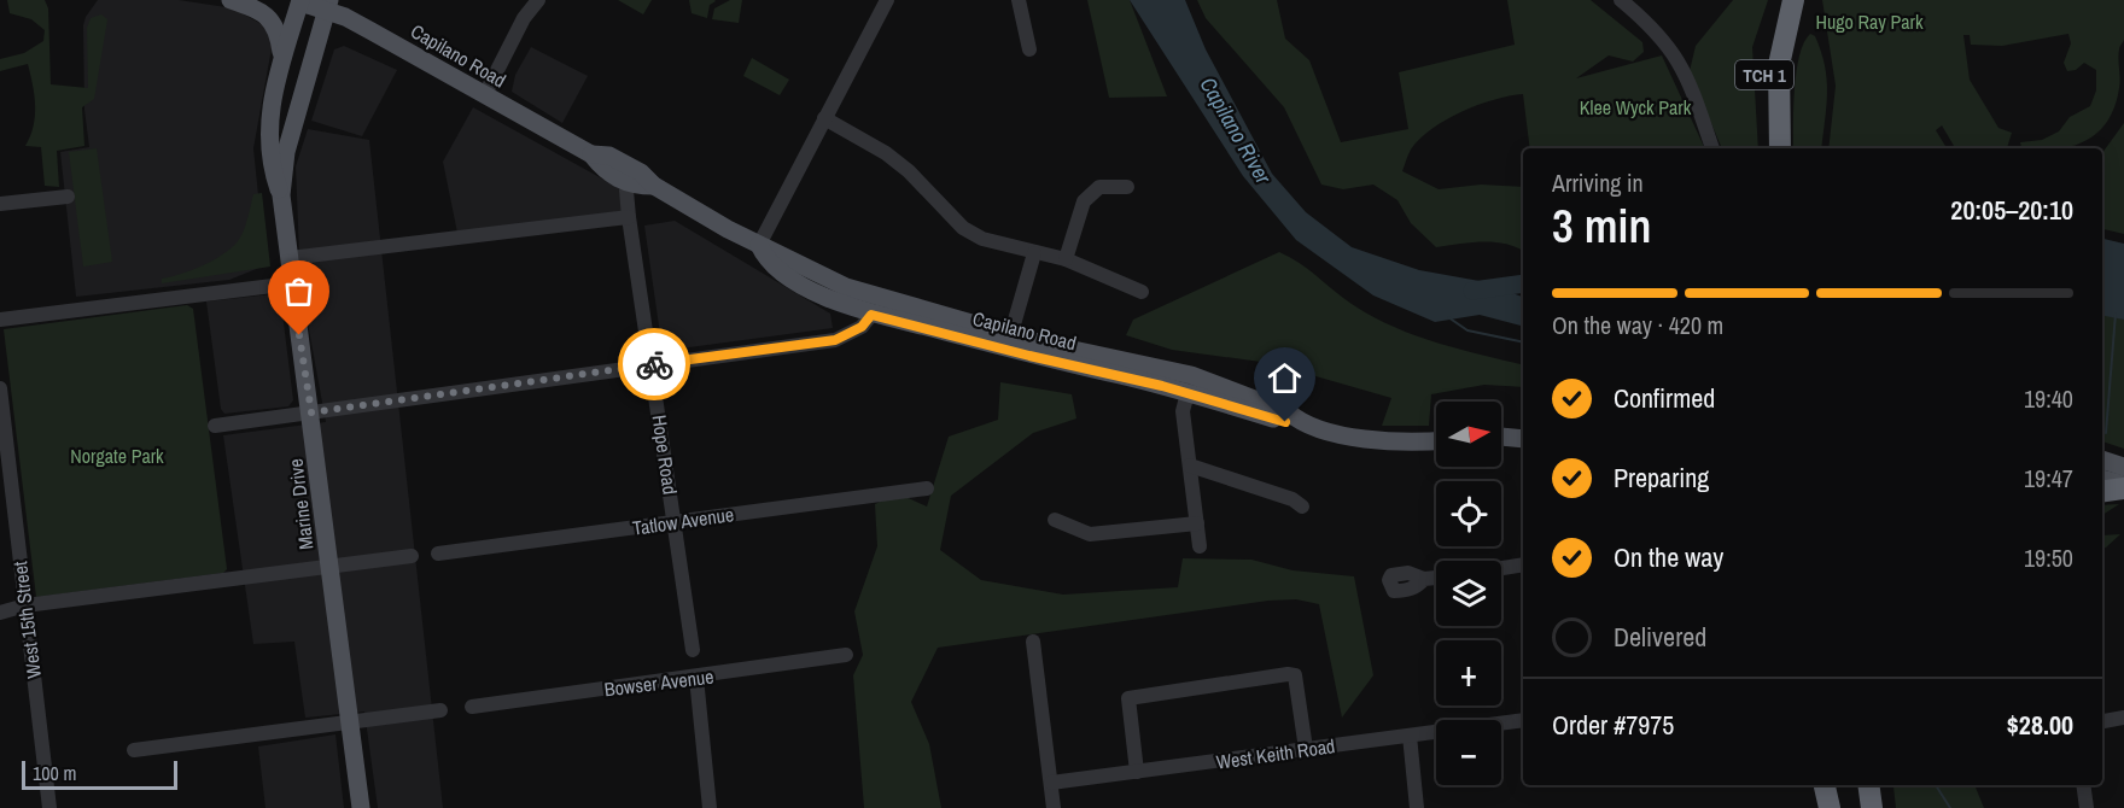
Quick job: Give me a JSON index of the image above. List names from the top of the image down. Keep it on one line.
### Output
{"streets":{"highway":["TCH 1"],"main road":["Capilano Road","Marine Drive"],"street":["Hope Road","Tatlow Avenue","West 15th Street","Bowser Avenue","West Keith Road"]},"crossings":[["Capilano Road","Hope Road"],["Capilano Road","Marine Drive"],["Hope Road","Tatlow Avenue"]],"water":["Capilano River"],"parks":["Hugo Ray Park","Klee Wyck Park","Norgate Park"],"scale_bar":"100 m","north":"right","page":{"heading":["3 min","Arriving in","20:05–20:10"],"panel":["Order #7975","$28.00"],"bar":"On the way · 420 m","list":[["Confirmed","19:40"],["Preparing","19:47"],["On the way","19:50"],"Delivered"],"map_buttons":["+","−"],"scale":"100 m"}}
